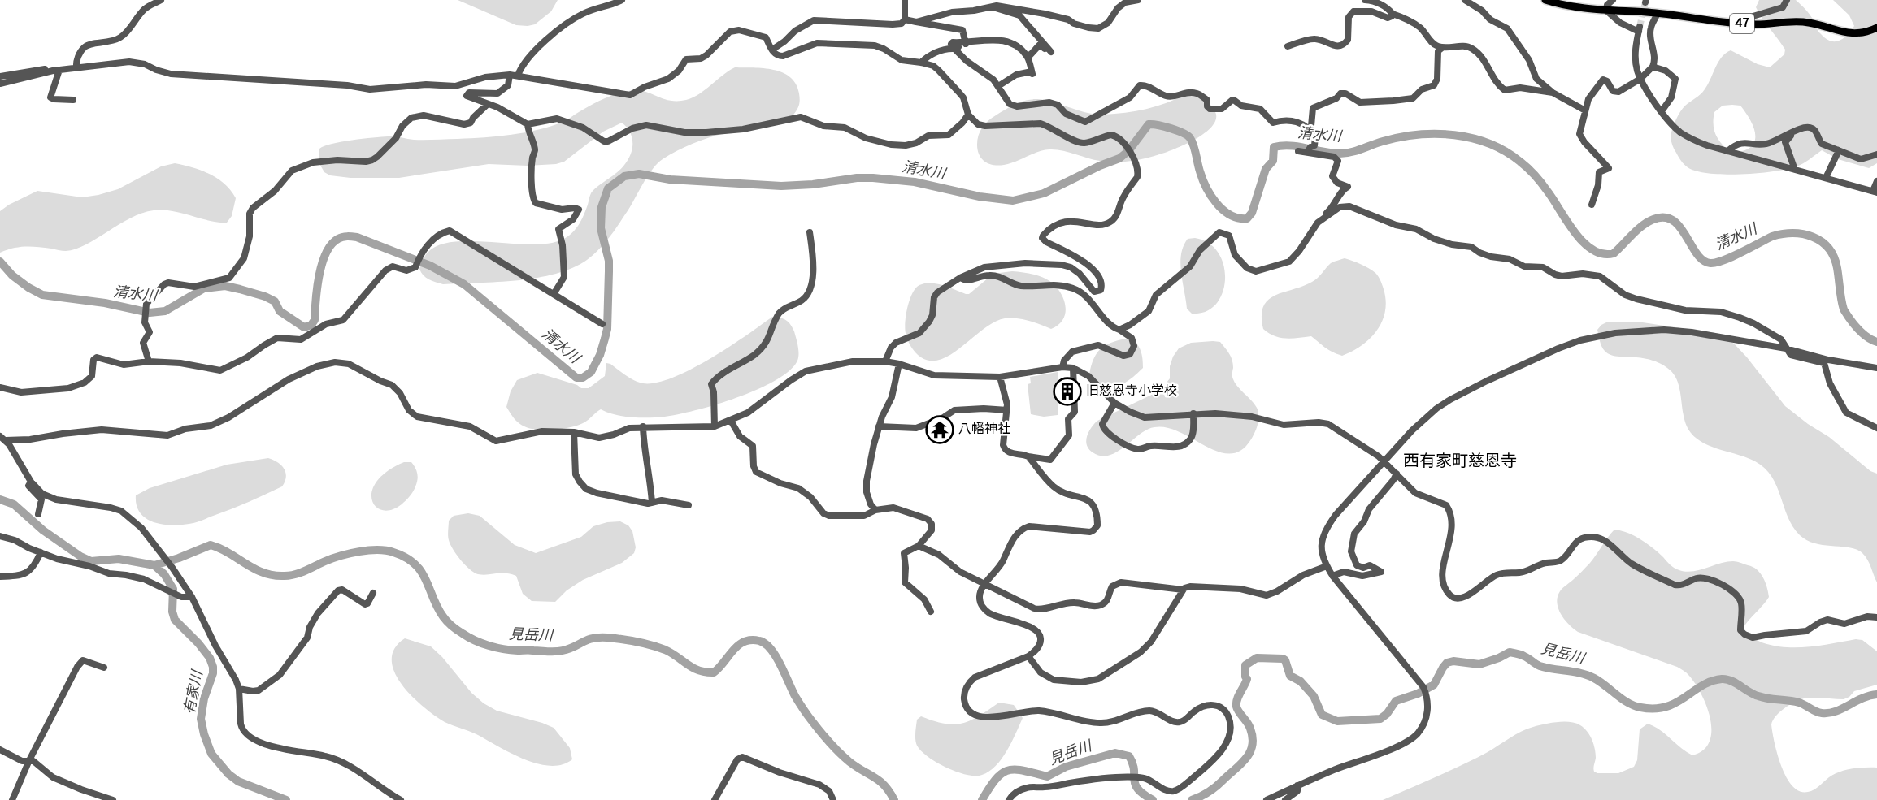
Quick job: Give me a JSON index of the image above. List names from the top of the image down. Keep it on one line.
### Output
{"streets":{"main road":["47"]},"districts":["西有家町慈恩寺"],"water":["清水川","見岳川","有家川"],"places":{"building":["旧慈恩寺小学校"],"temple":["八幡神社"]}}
